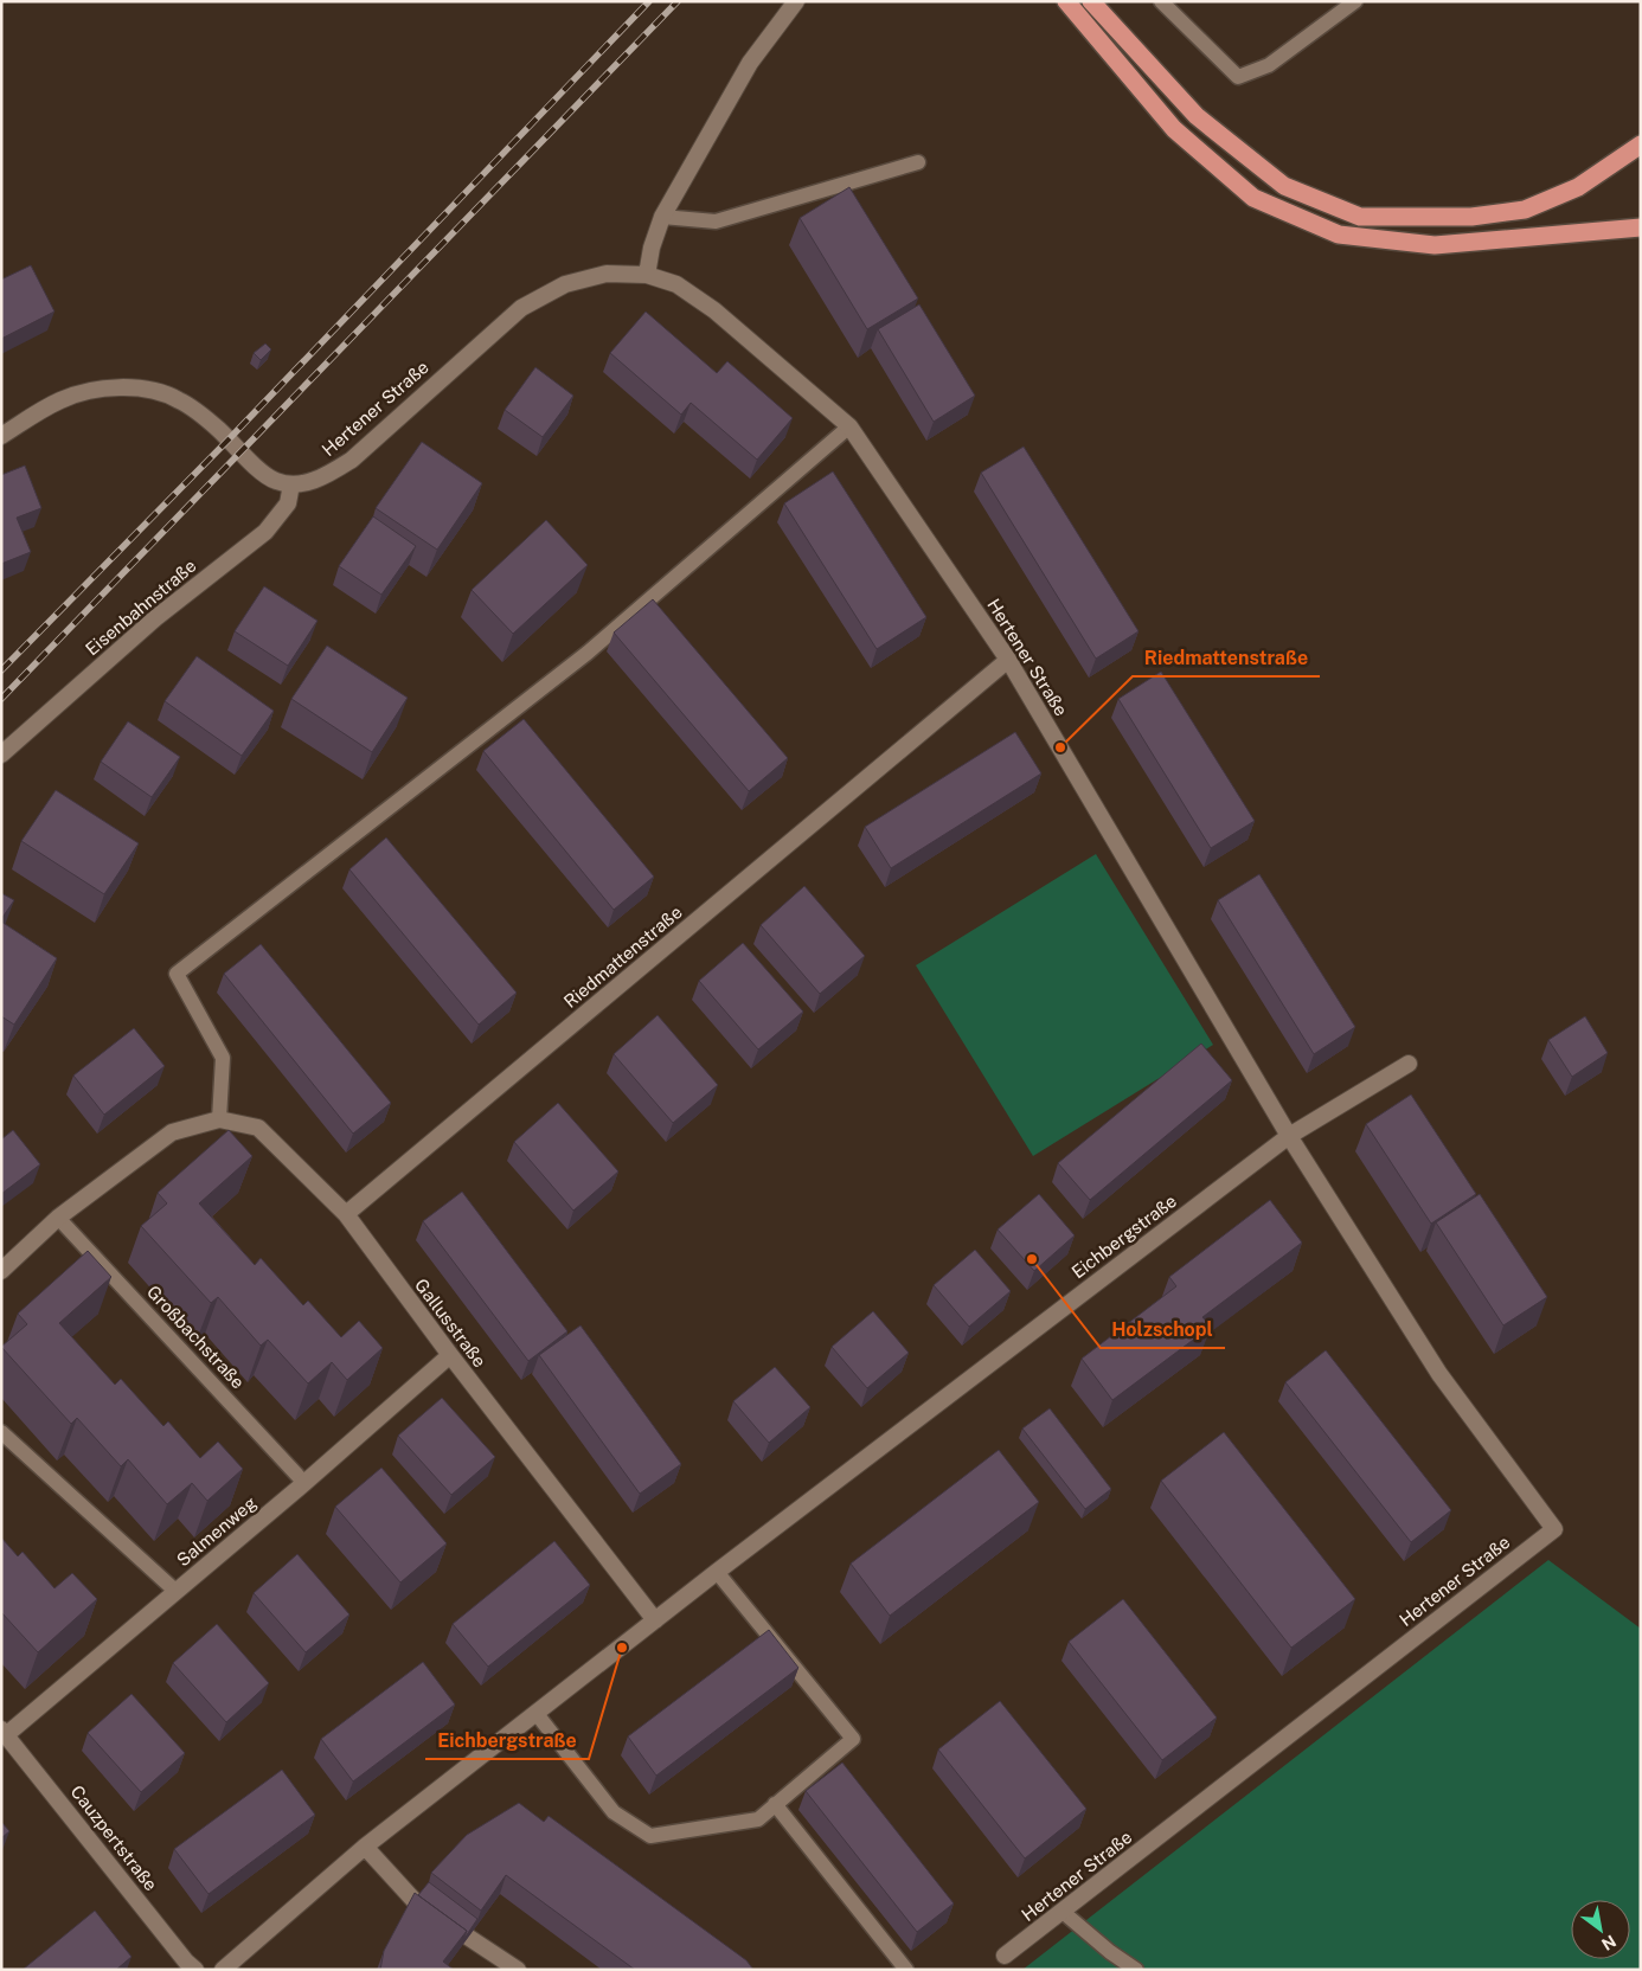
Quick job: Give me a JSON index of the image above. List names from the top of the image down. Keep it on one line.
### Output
{"streets":{"street":["Hertener Straße","Eisenbahnstraße","Riedmattenstraße","Eichbergstraße","Gallusstraße","Salmenweg","Cauzpertstraße"],"lane":["Großbachstraße"]},"crossings":[["Hertener Straße","Eisenbahnstraße"],["Hertener Straße","Riedmattenstraße"],["Hertener Straße","Eichbergstraße"],["Riedmattenstraße","Gallusstraße"],["Eichbergstraße","Gallusstraße"],["Gallusstraße","Großbachstraße"],["Gallusstraße","Salmenweg"],["Großbachstraße","Salmenweg"],["Salmenweg","Cauzpertstraße"]],"places":["Riedmattenstraße","Holzschopl","Eichbergstraße"],"north":"bottom right"}
